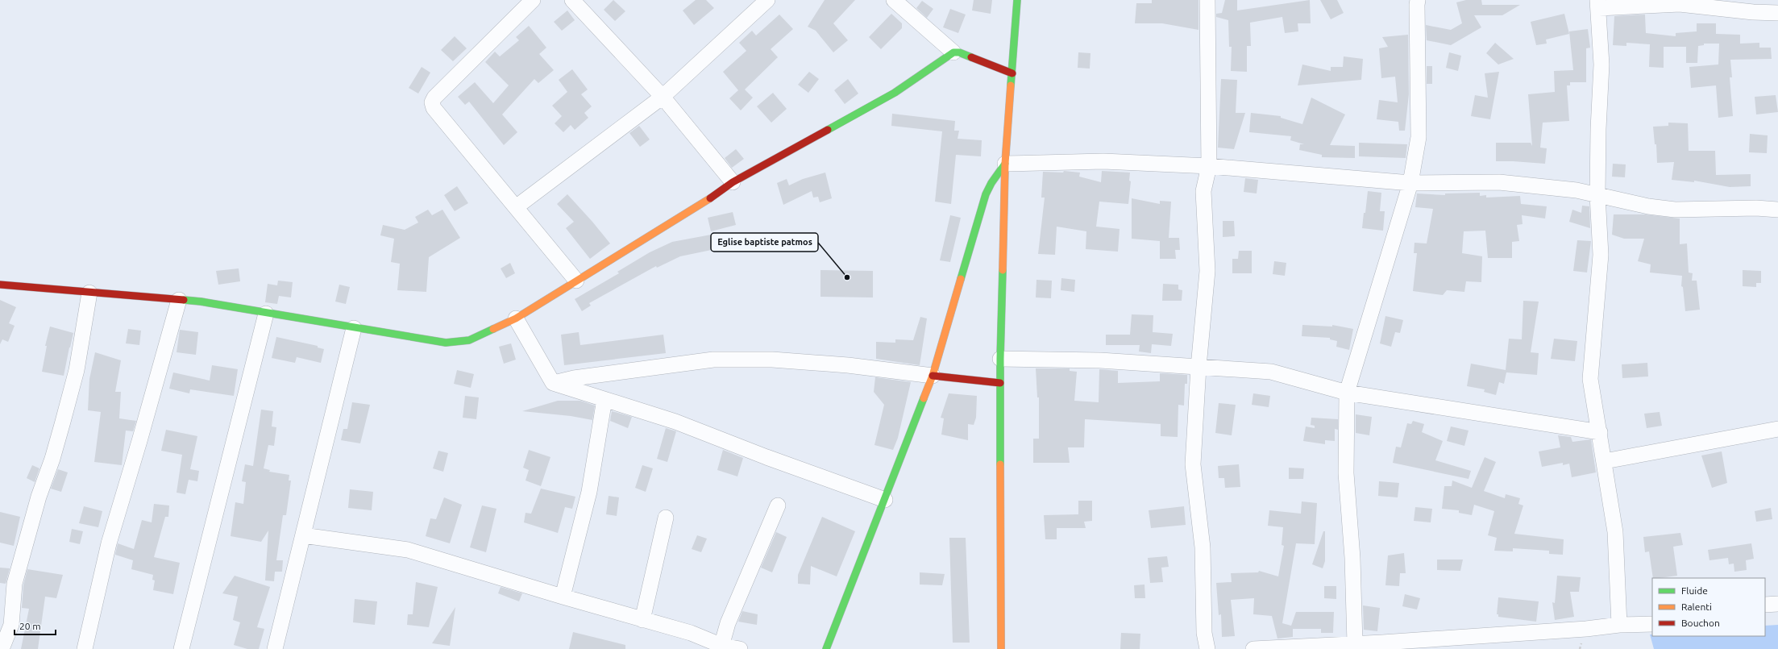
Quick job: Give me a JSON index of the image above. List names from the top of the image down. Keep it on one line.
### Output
{"places":["Eglise baptiste patmos"],"legend":["Fluide","Ralenti","Bouchon"],"scale_bar":"20 m"}
